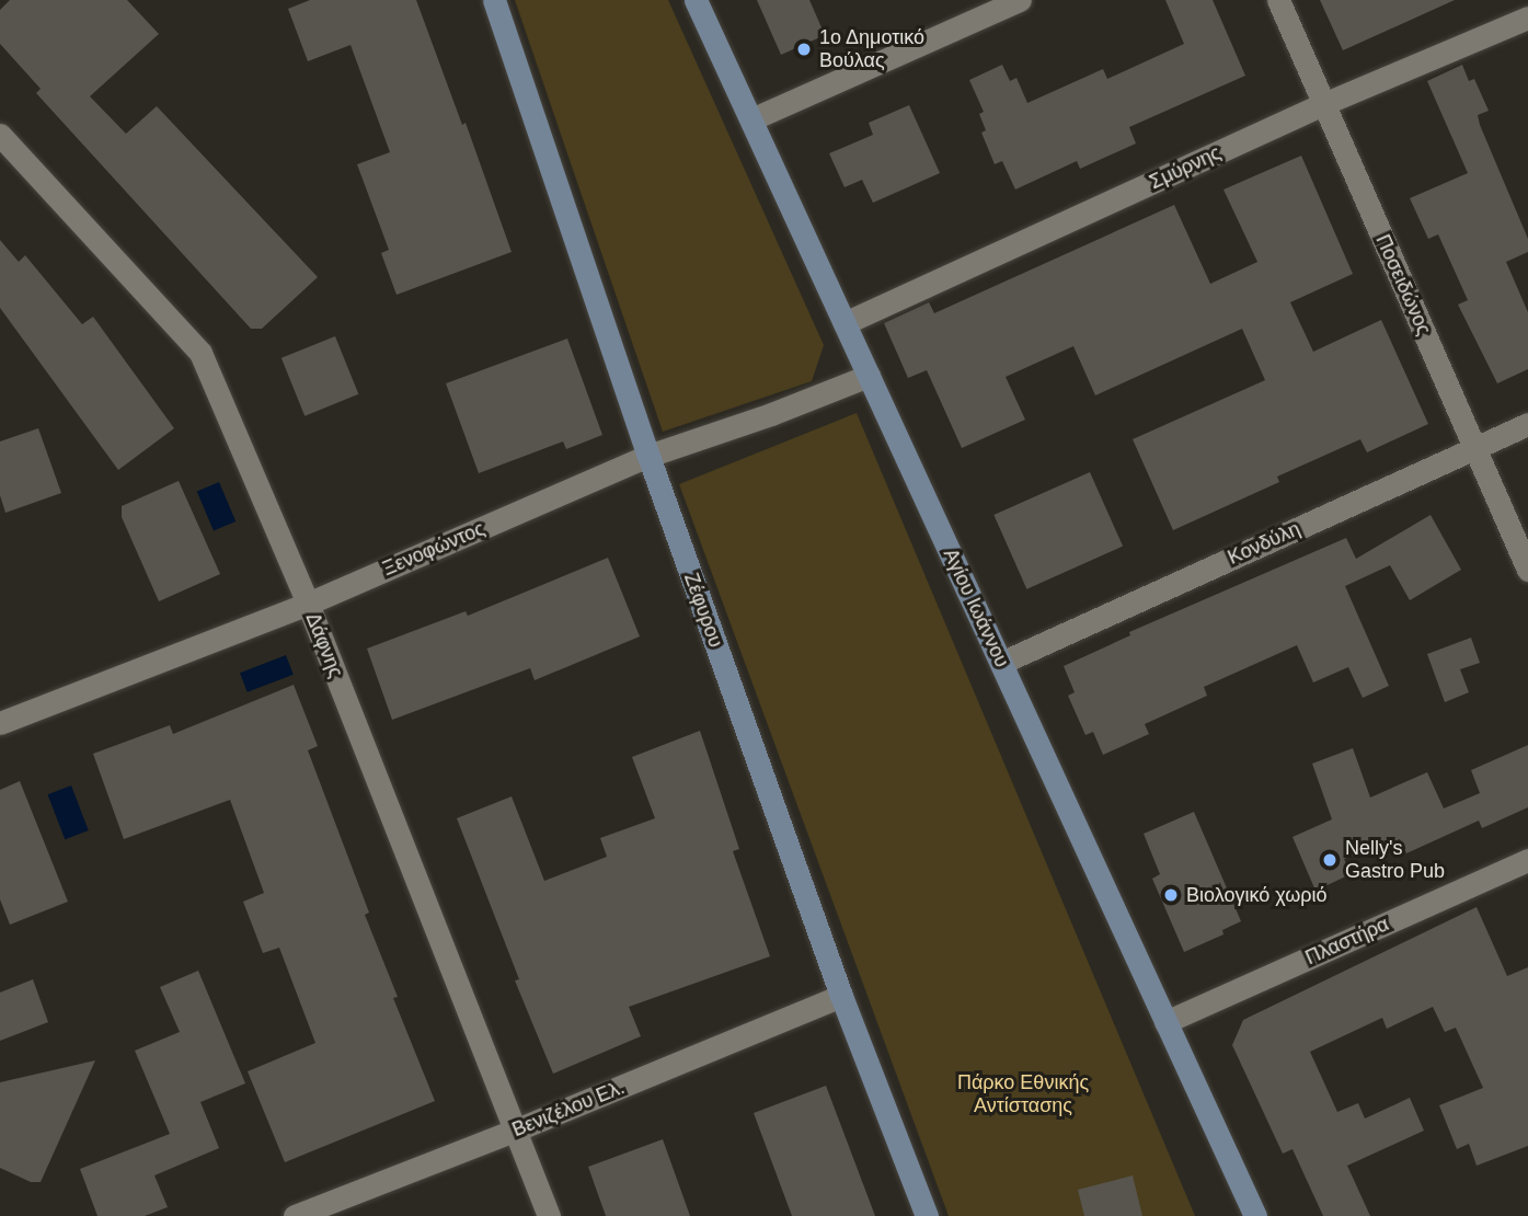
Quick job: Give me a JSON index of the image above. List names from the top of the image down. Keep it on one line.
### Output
{"streets":{"street":["Σμύρνης","Ποσειδώνος","Κονδύλη","Ξενοφώντος","Αγίου Ιωάννου","Ζέφυρου","Δάφνης","Πλαστήρα","Βενιζέλου Ελ."]},"crossings":[["Σμύρνης","Ποσειδώνος"],["Σμύρνης","Αγίου Ιωάννου"],["Ποσειδώνος","Κονδύλη"],["Κονδύλη","Αγίου Ιωάννου"],["Ξενοφώντος","Αγίου Ιωάννου"],["Ξενοφώντος","Ζέφυρου"],["Ξενοφώντος","Δάφνης"],["Αγίου Ιωάννου","Πλαστήρα"],["Ζέφυρου","Βενιζέλου Ελ."],["Δάφνης","Βενιζέλου Ελ."]],"parks":["Πάρκο Εθνικής Αντίστασης"],"places":["1ο Δημοτικό Βούλας","Nelly's Gastro Pub","Βιολογικό χωριό"]}
